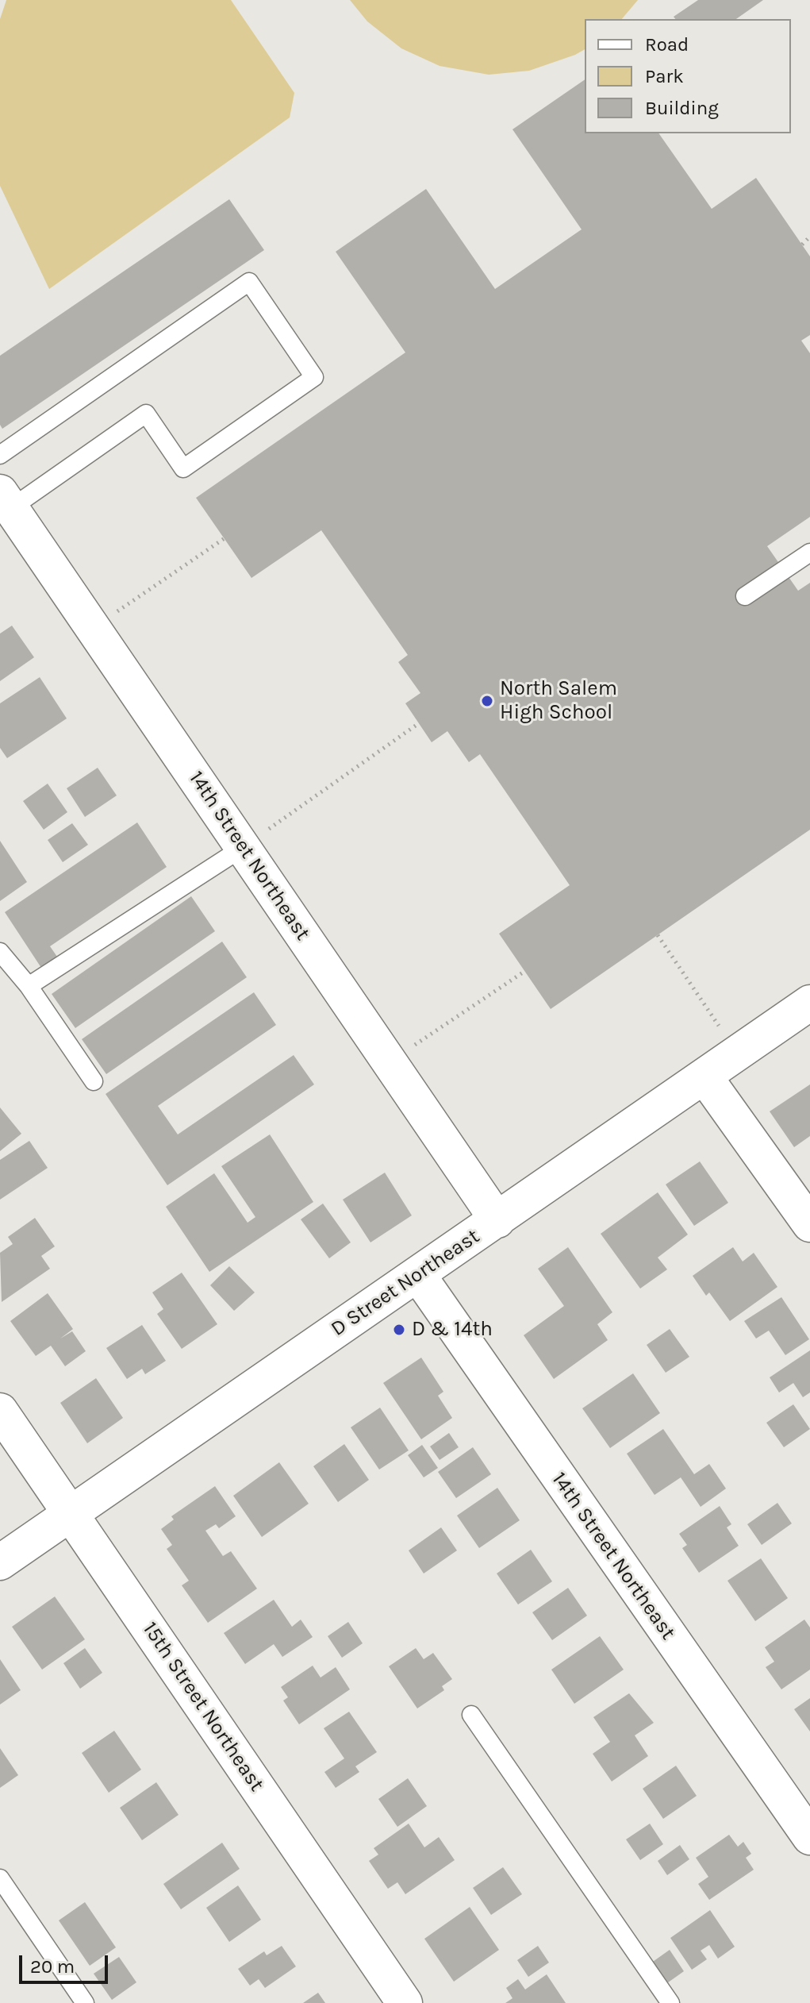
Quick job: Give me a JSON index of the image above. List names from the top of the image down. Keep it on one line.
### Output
{"streets":{"street":["14th Street Northeast","D Street Northeast","15th Street Northeast"]},"crossings":[["14th Street Northeast","D Street Northeast"],["D Street Northeast","15th Street Northeast"]],"places":["North Salem High School","D & 14th"],"legend":["Road","Park","Building"],"scale_bar":"20 m"}
